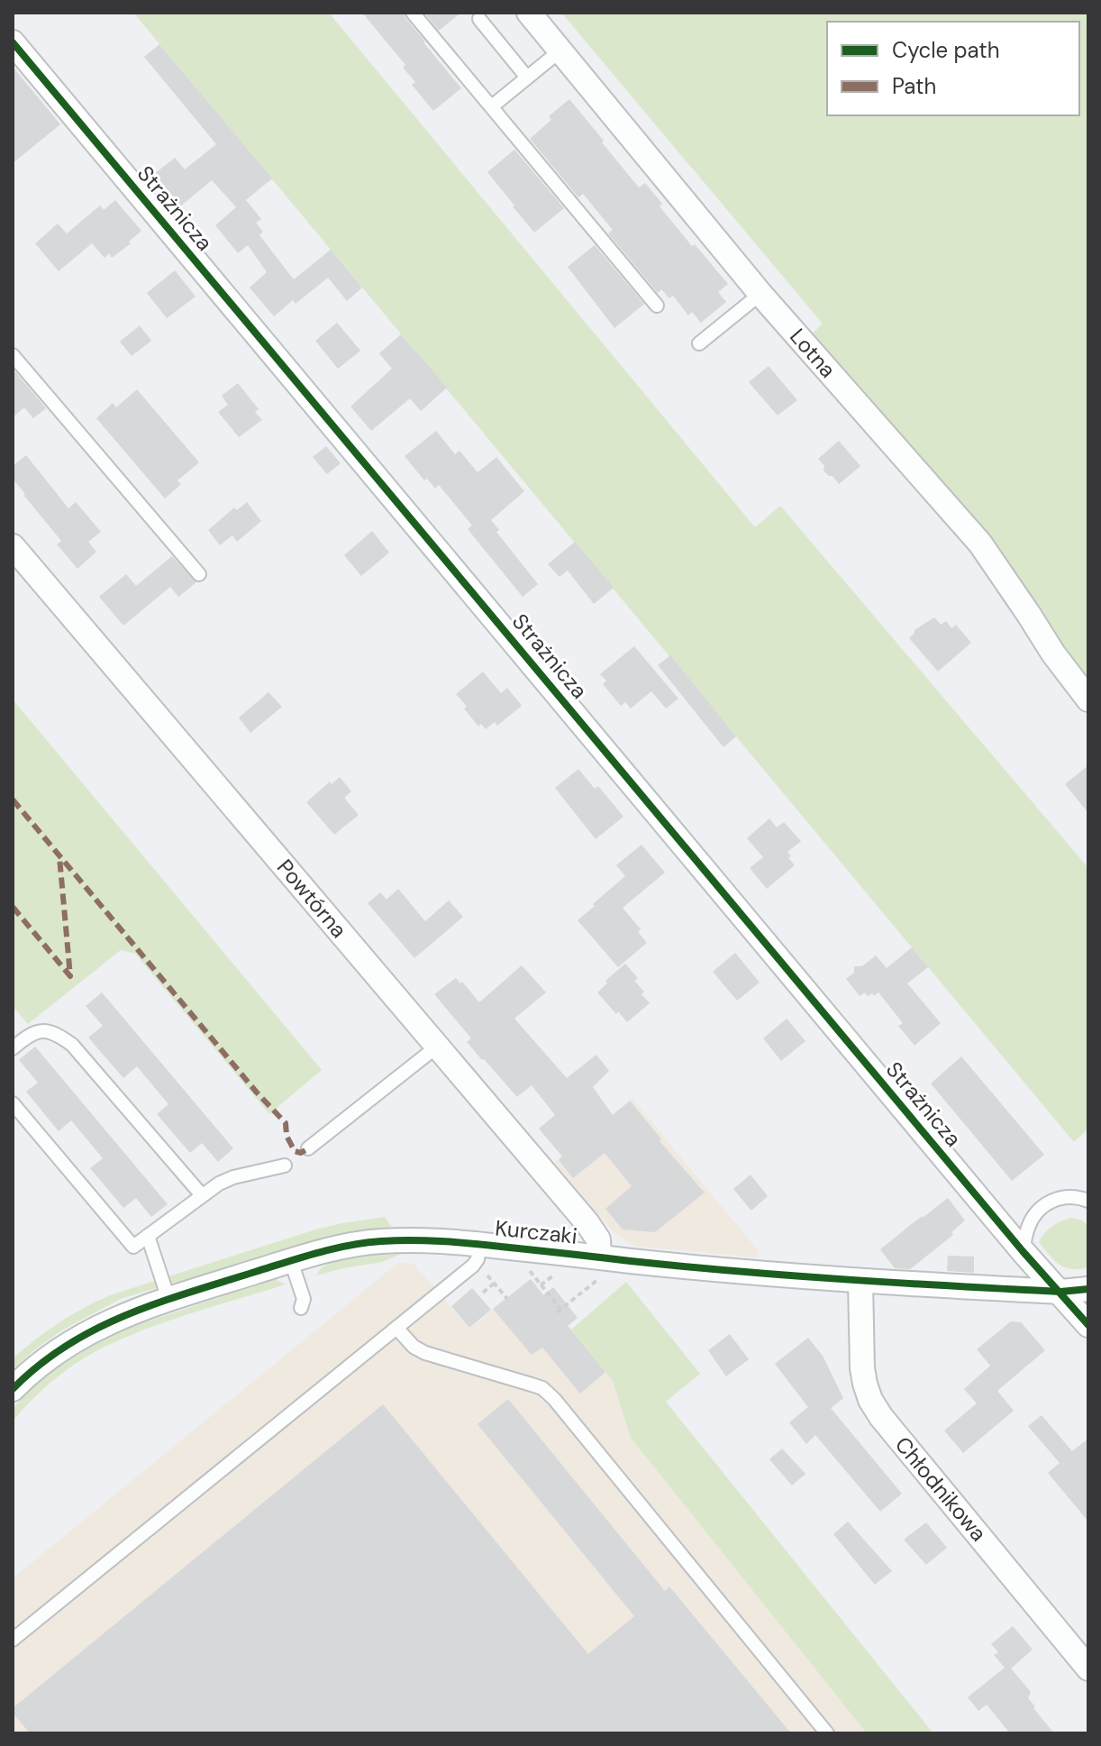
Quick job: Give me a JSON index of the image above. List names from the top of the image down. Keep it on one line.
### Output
{"streets":{"street":["Strażnicza","Lotna","Powtórna","Kurczaki","Chłodnikowa"]},"crossings":[["Strażnicza","Kurczaki"],["Powtórna","Kurczaki"],["Kurczaki","Chłodnikowa"]],"legend":["Cycle path","Path"]}
